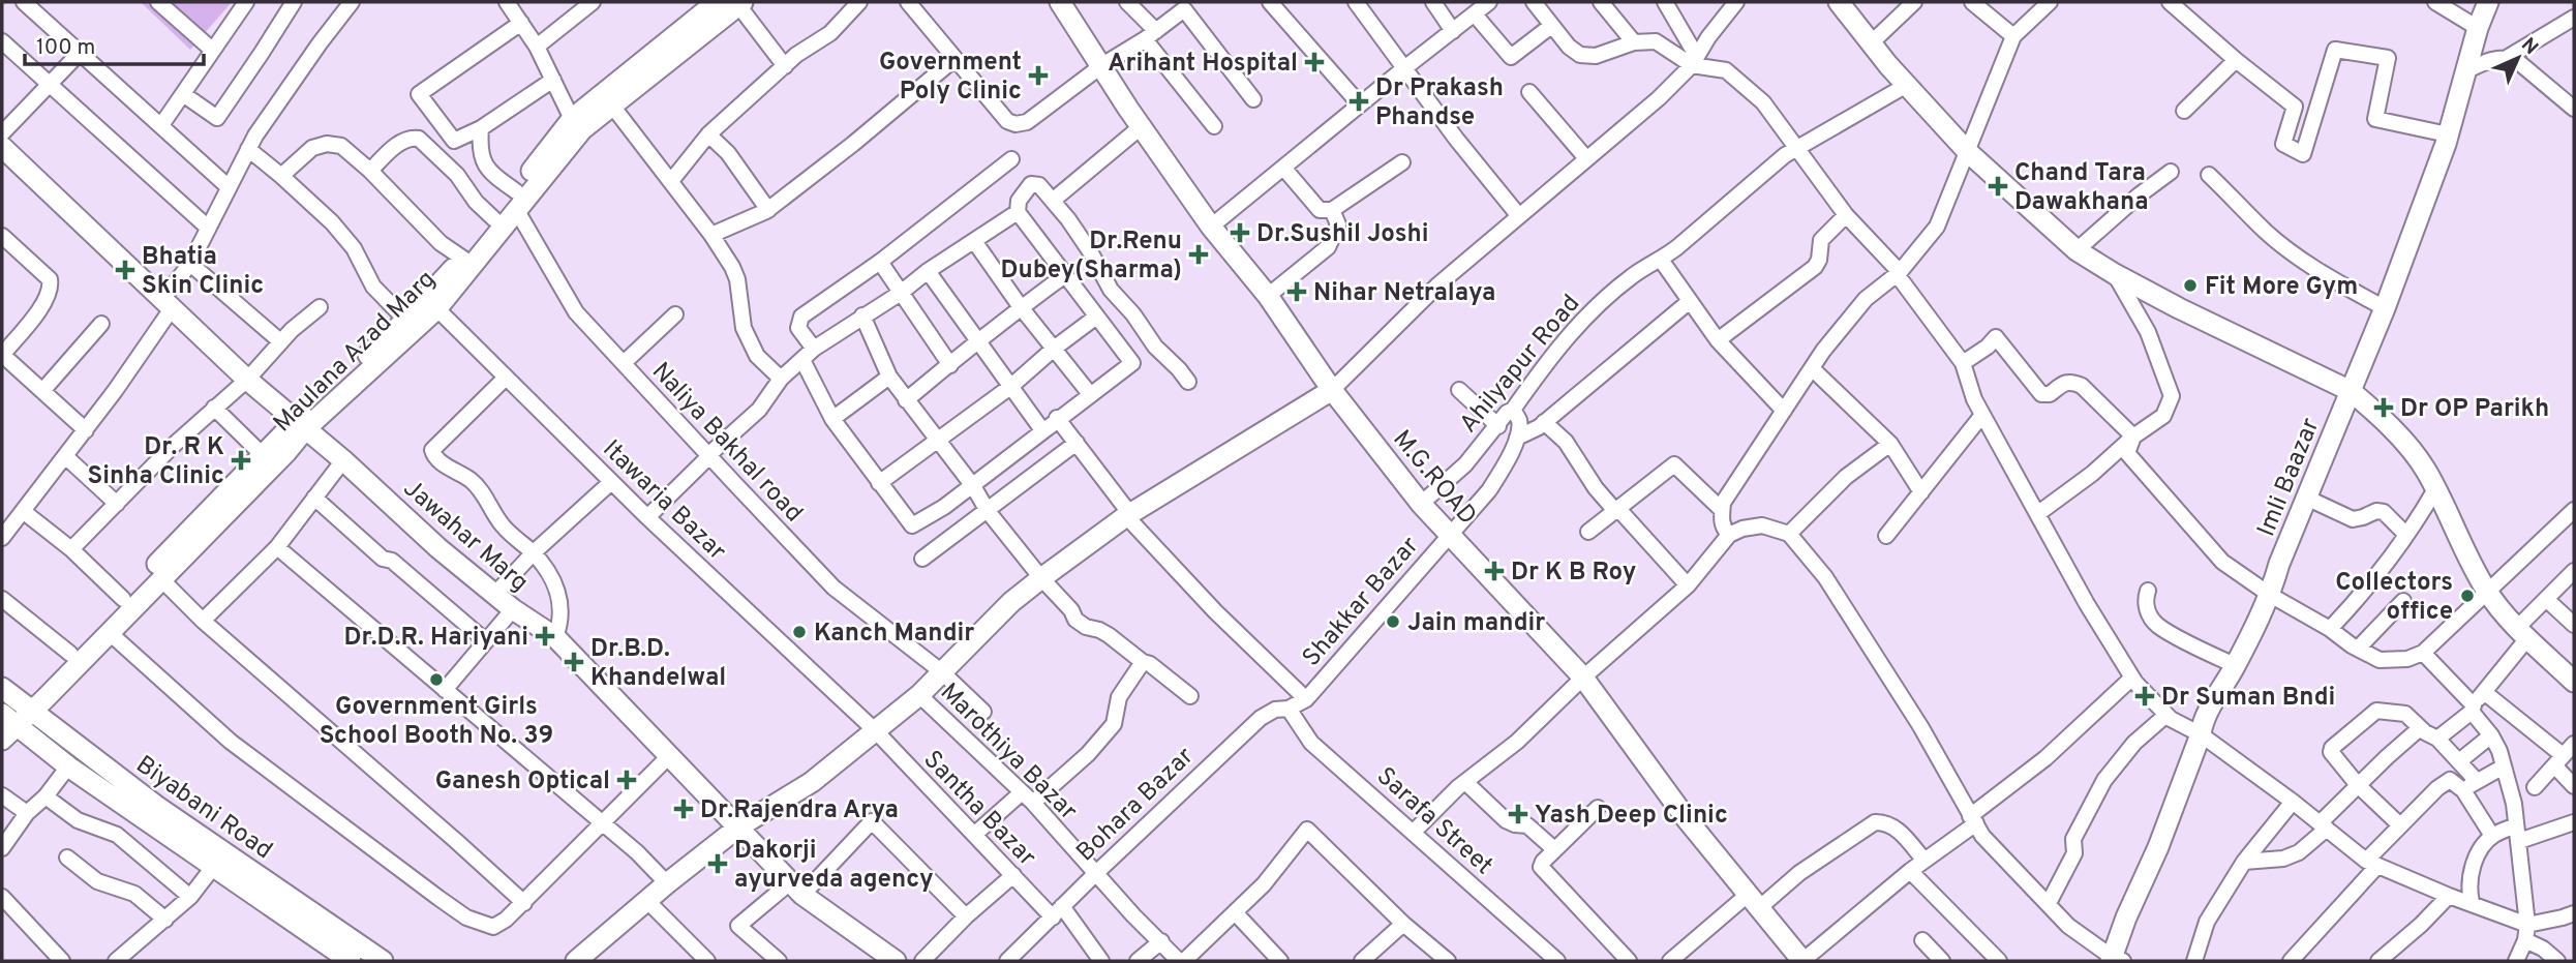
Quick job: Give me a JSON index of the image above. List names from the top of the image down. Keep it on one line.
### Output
{"streets":{"street":["Maulana Azad Marg","Ahilyapur Road","Naliya Bakhal road","M.G.ROAD","Imli Baazar","Itawaria Bazar","Jawahar Marg","Shakkar Bazar","Marothiya Bazar","Bohara Bazar","Biyabani Road","Santha Bazar","Sarafa Street"]},"crossings":[["Maulana Azad Marg","Naliya Bakhal road"],["Maulana Azad Marg","Itawaria Bazar"],["Maulana Azad Marg","Jawahar Marg"],["Maulana Azad Marg","Biyabani Road"],["Ahilyapur Road","M.G.ROAD"],["M.G.ROAD","Shakkar Bazar"],["Itawaria Bazar","Santha Bazar"],["Shakkar Bazar","Bohara Bazar"],["Marothiya Bazar","Bohara Bazar"],["Bohara Bazar","Santha Bazar"],["Bohara Bazar","Sarafa Street"]],"places":{"health":["Arihant Hospital","Government Poly Clinic","Dr Prakash Phandse","Chand Tara Dawakhana","Dr.Sushil Joshi","Dr.Renu Dubey(Sharma)","Bhatia Skin Clinic","Nihar Netralaya","Dr OP Parikh","Dr. R K Sinha Clinic","Dr K B Roy","Dr.D.R. Hariyani","Dr.B.D. Khandelwal","Dr Suman Bndi","Ganesh Optical","Dr.Rajendra Arya","Yash Deep Clinic","Dakorji ayurveda agency"],"other":["Fit More Gym","Collectors office","Jain mandir","Kanch Mandir","Government Girls School Booth No. 39"]},"scale_bar":"100 m","north":"top right"}
